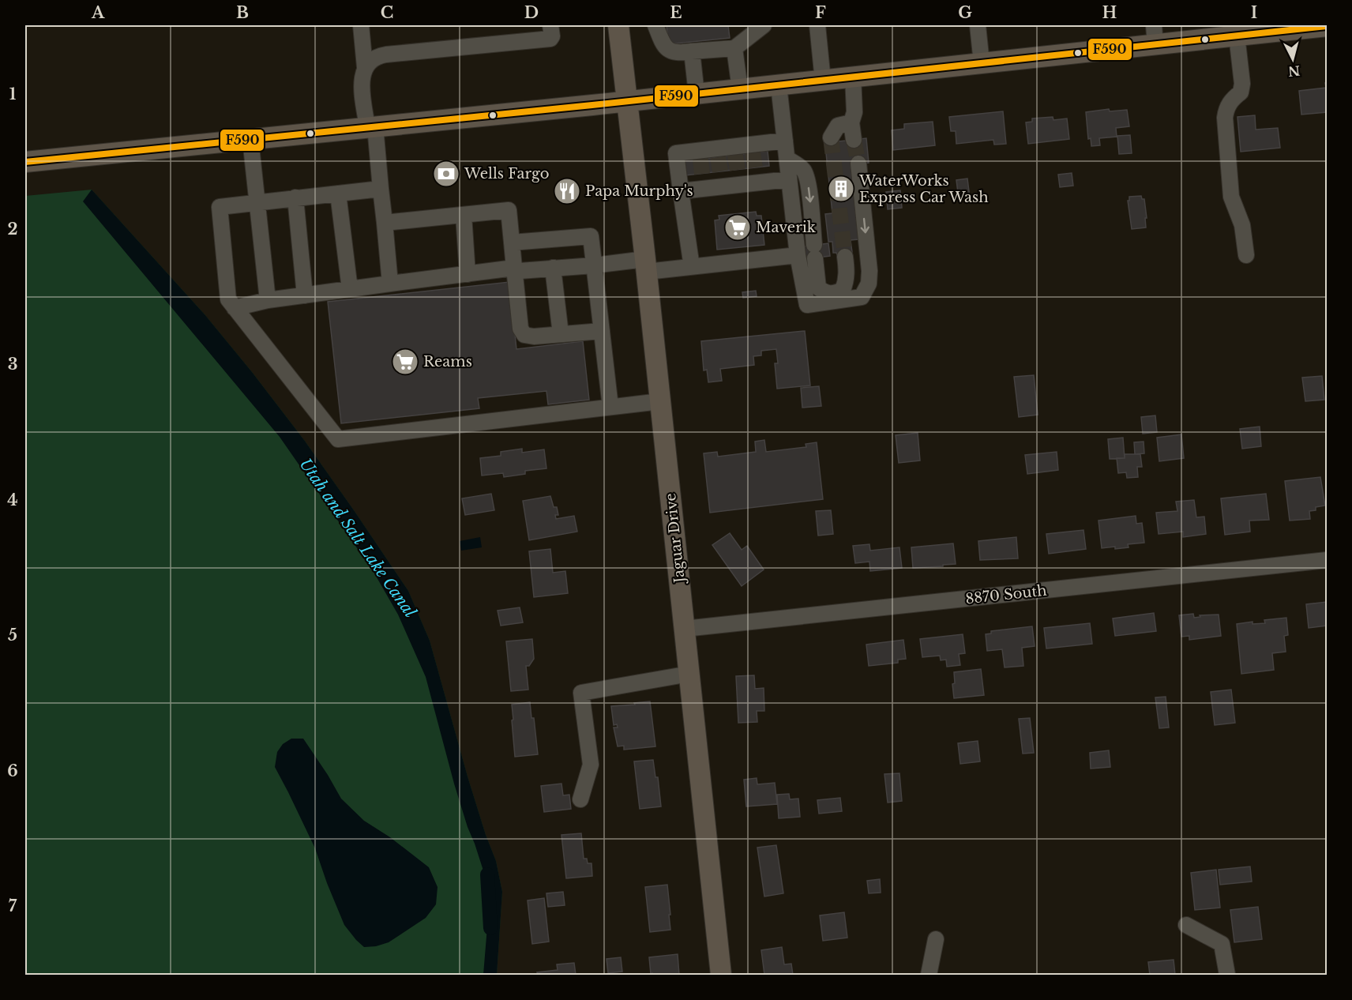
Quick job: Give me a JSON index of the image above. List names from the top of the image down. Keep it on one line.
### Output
{"streets":{"main road":["Jaguar Drive"],"street":["8870 South"]},"crossings":[["Jaguar Drive","8870 South"]],"water":["Utah and Salt Lake Canal"],"places":{"bank":["Wells Fargo"],"building":["WaterWorks Express Car Wash"],"restaurant":["Papa Murphy's"],"supermarket":["Maverik","Reams"]},"lines":["transit line F590"],"north":"bottom","grid":{"columns":["A","B","C","D","E","F","G","H","I"],"rows":["1","2","3","4","5","6","7"]}}
